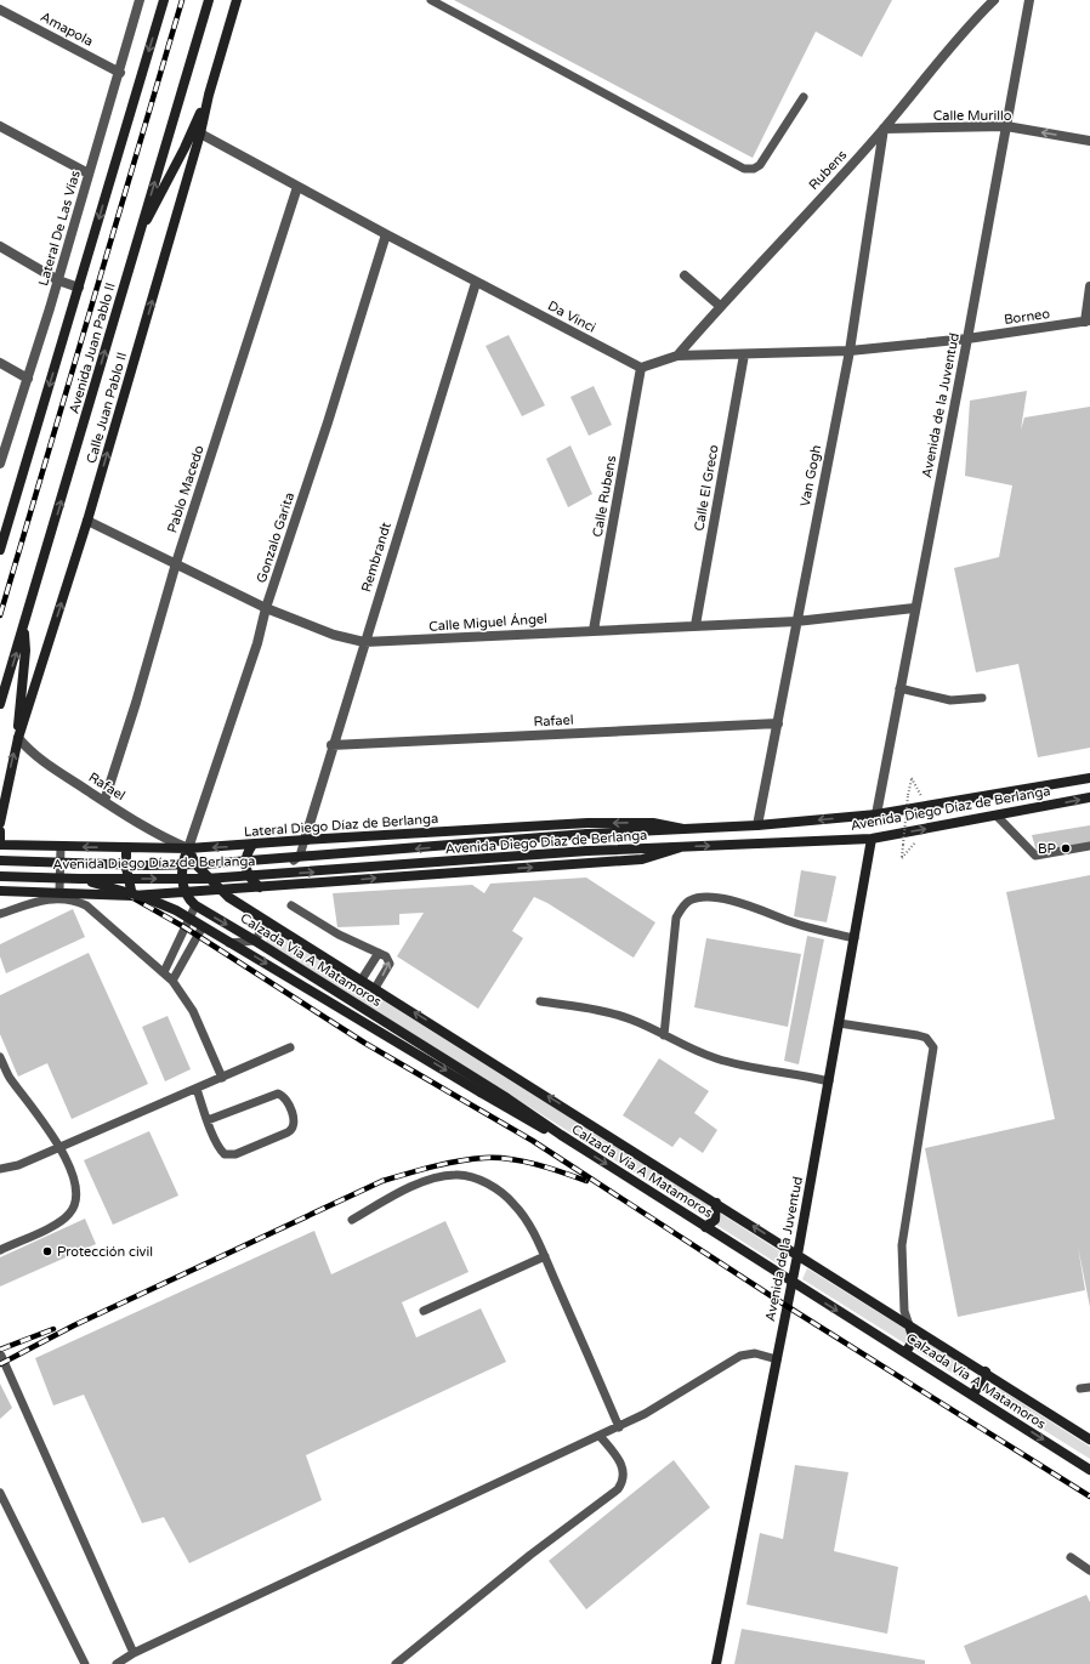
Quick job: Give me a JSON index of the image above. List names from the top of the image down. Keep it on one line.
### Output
{"streets":{"street":["Amapola","Calle Murillo","Rubens","Lateral De Las Vías","Da Vinci","Borneo","Avenida Juan Pablo II","Avenida de la Juventud","Calle Juan Pablo II","Van Gogh","Calle El Greco","Pablo Macedo","Calle Rubens","Gonzalo Garita","Rembrandt","Calle Miguel Ángel","Rafael","Avenida Diego Díaz de Berlanga","Lateral Diego Díaz de Berlanga","Calzada Vía A Matamoros"]},"crossings":[["Amapola","Lateral De Las Vías"],["Calle Murillo","Rubens"],["Calle Murillo","Avenida de la Juventud"],["Calle Murillo","Van Gogh"],["Rubens","Van Gogh"],["Da Vinci","Calle Juan Pablo II"],["Da Vinci","Pablo Macedo"],["Da Vinci","Calle Rubens"],["Da Vinci","Gonzalo Garita"],["Da Vinci","Rembrandt"],["Borneo","Avenida de la Juventud"],["Avenida de la Juventud","Calle Miguel Ángel"],["Avenida de la Juventud","Avenida Diego Díaz de Berlanga"],["Avenida de la Juventud","Calzada Vía A Matamoros"],["Calle Juan Pablo II","Calle Miguel Ángel"],["Calle Juan Pablo II","Rafael"],["Van Gogh","Calle Miguel Ángel"],["Van Gogh","Rafael"],["Van Gogh","Avenida Diego Díaz de Berlanga"],["Calle El Greco","Calle Miguel Ángel"],["Pablo Macedo","Calle Miguel Ángel"],["Pablo Macedo","Rafael"],["Calle Rubens","Calle Miguel Ángel"],["Gonzalo Garita","Calle Miguel Ángel"],["Gonzalo Garita","Rafael"],["Gonzalo Garita","Lateral Diego Díaz de Berlanga"],["Gonzalo Garita","Calzada Vía A Matamoros"],["Rembrandt","Calle Miguel Ángel"],["Rembrandt","Rafael"],["Rembrandt","Lateral Diego Díaz de Berlanga"],["Rafael","Lateral Diego Díaz de Berlanga"],["Rafael","Calzada Vía A Matamoros"],["Avenida Diego Díaz de Berlanga","Lateral Diego Díaz de Berlanga"],["Lateral Diego Díaz de Berlanga","Calzada Vía A Matamoros"]],"one_way":["Calle Murillo"],"places":["BP","Protección civil"]}
